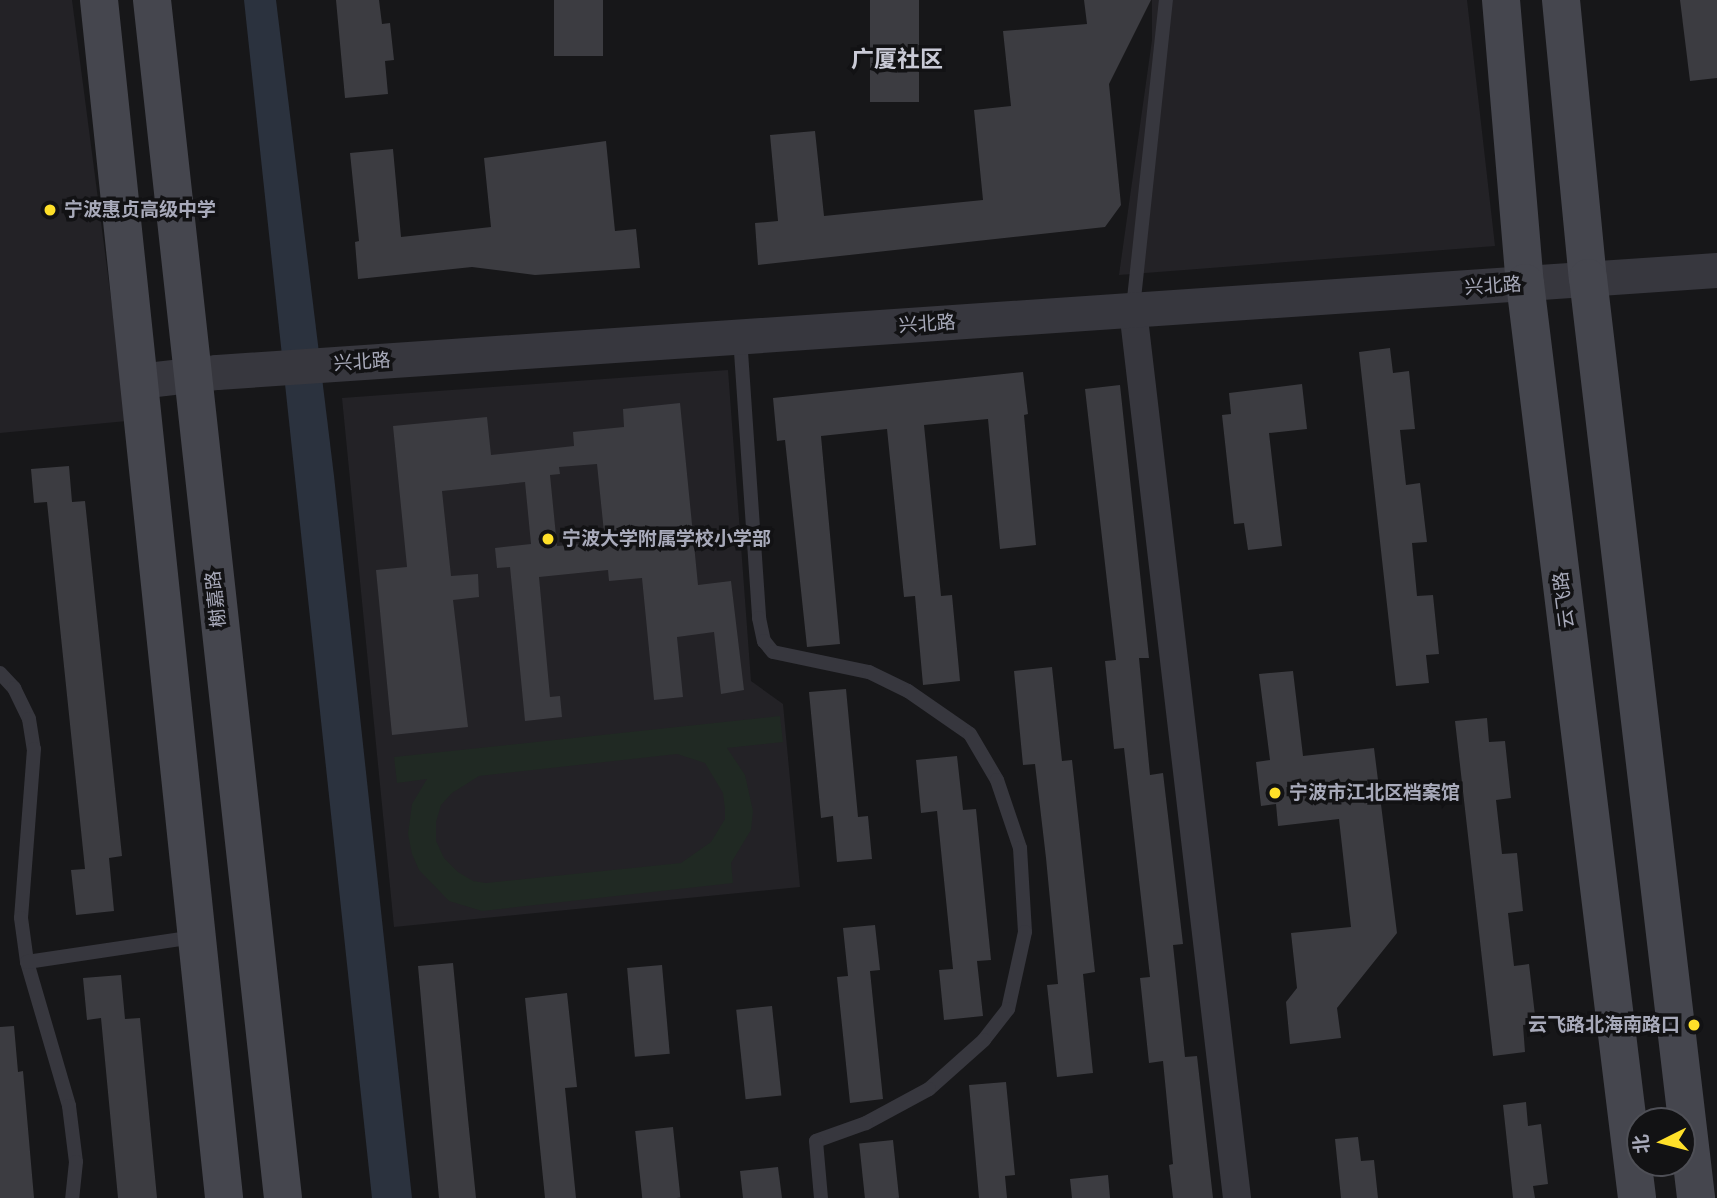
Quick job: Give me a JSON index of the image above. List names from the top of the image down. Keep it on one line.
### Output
{"streets":{"main road":["榭嘉路","云飞路"],"street":["兴北路"]},"crossings":[["兴北路","榭嘉路"],["兴北路","云飞路"]],"districts":["广厦社区"],"places":["宁波惠贞高级中学","宁波大学附属学校小学部","宁波市江北区档案馆","云飞路北海南路口"],"north":"left"}
